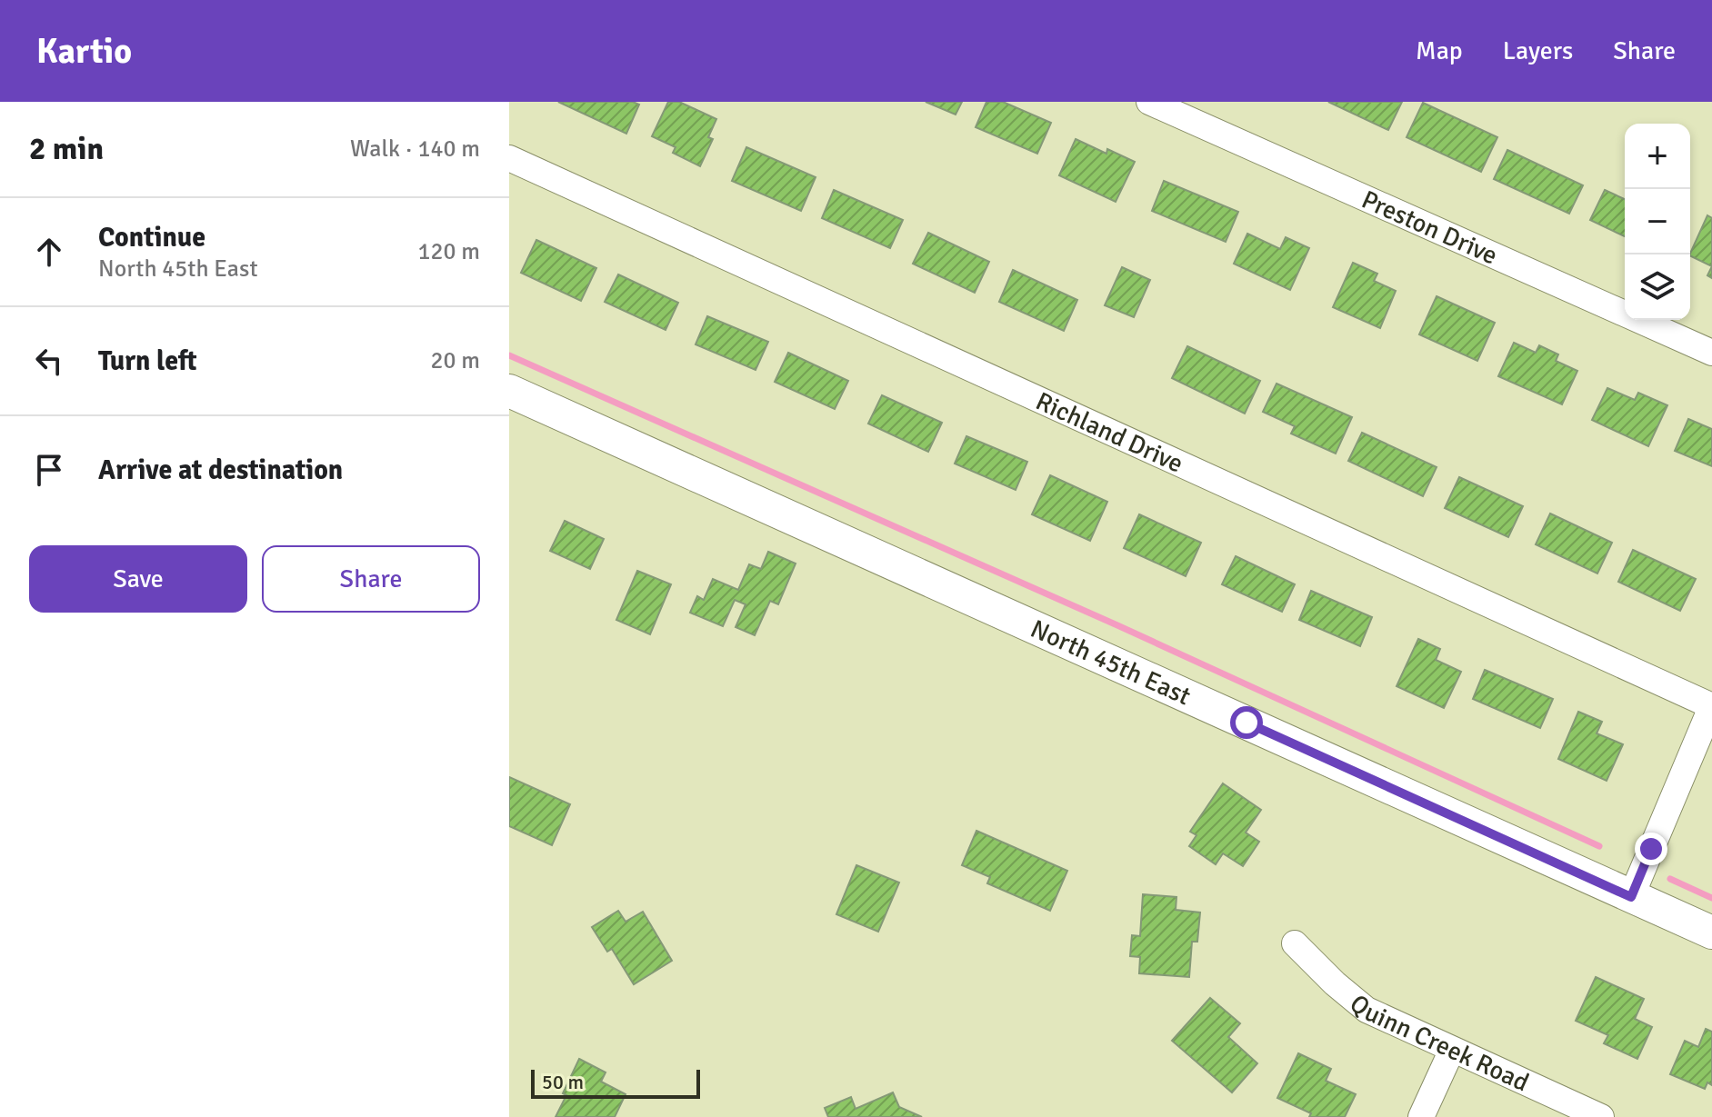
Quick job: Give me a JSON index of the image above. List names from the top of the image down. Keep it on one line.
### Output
{"streets":{"main road":["North 45th East"],"street":["Preston Drive","Richland Drive","Quinn Creek Road"]},"scale_bar":"50 m","page":{"header":"Kartio","nav":["Map","Layers","Share"],"heading":["2 min","Walk · 140 m"],"map_buttons":["+","−"],"list":[["Continue","North 45th East","120 m"],["Turn left","20 m"],"Arrive at destination"],"buttons":["Save","Share"],"scale":"50 m"}}
